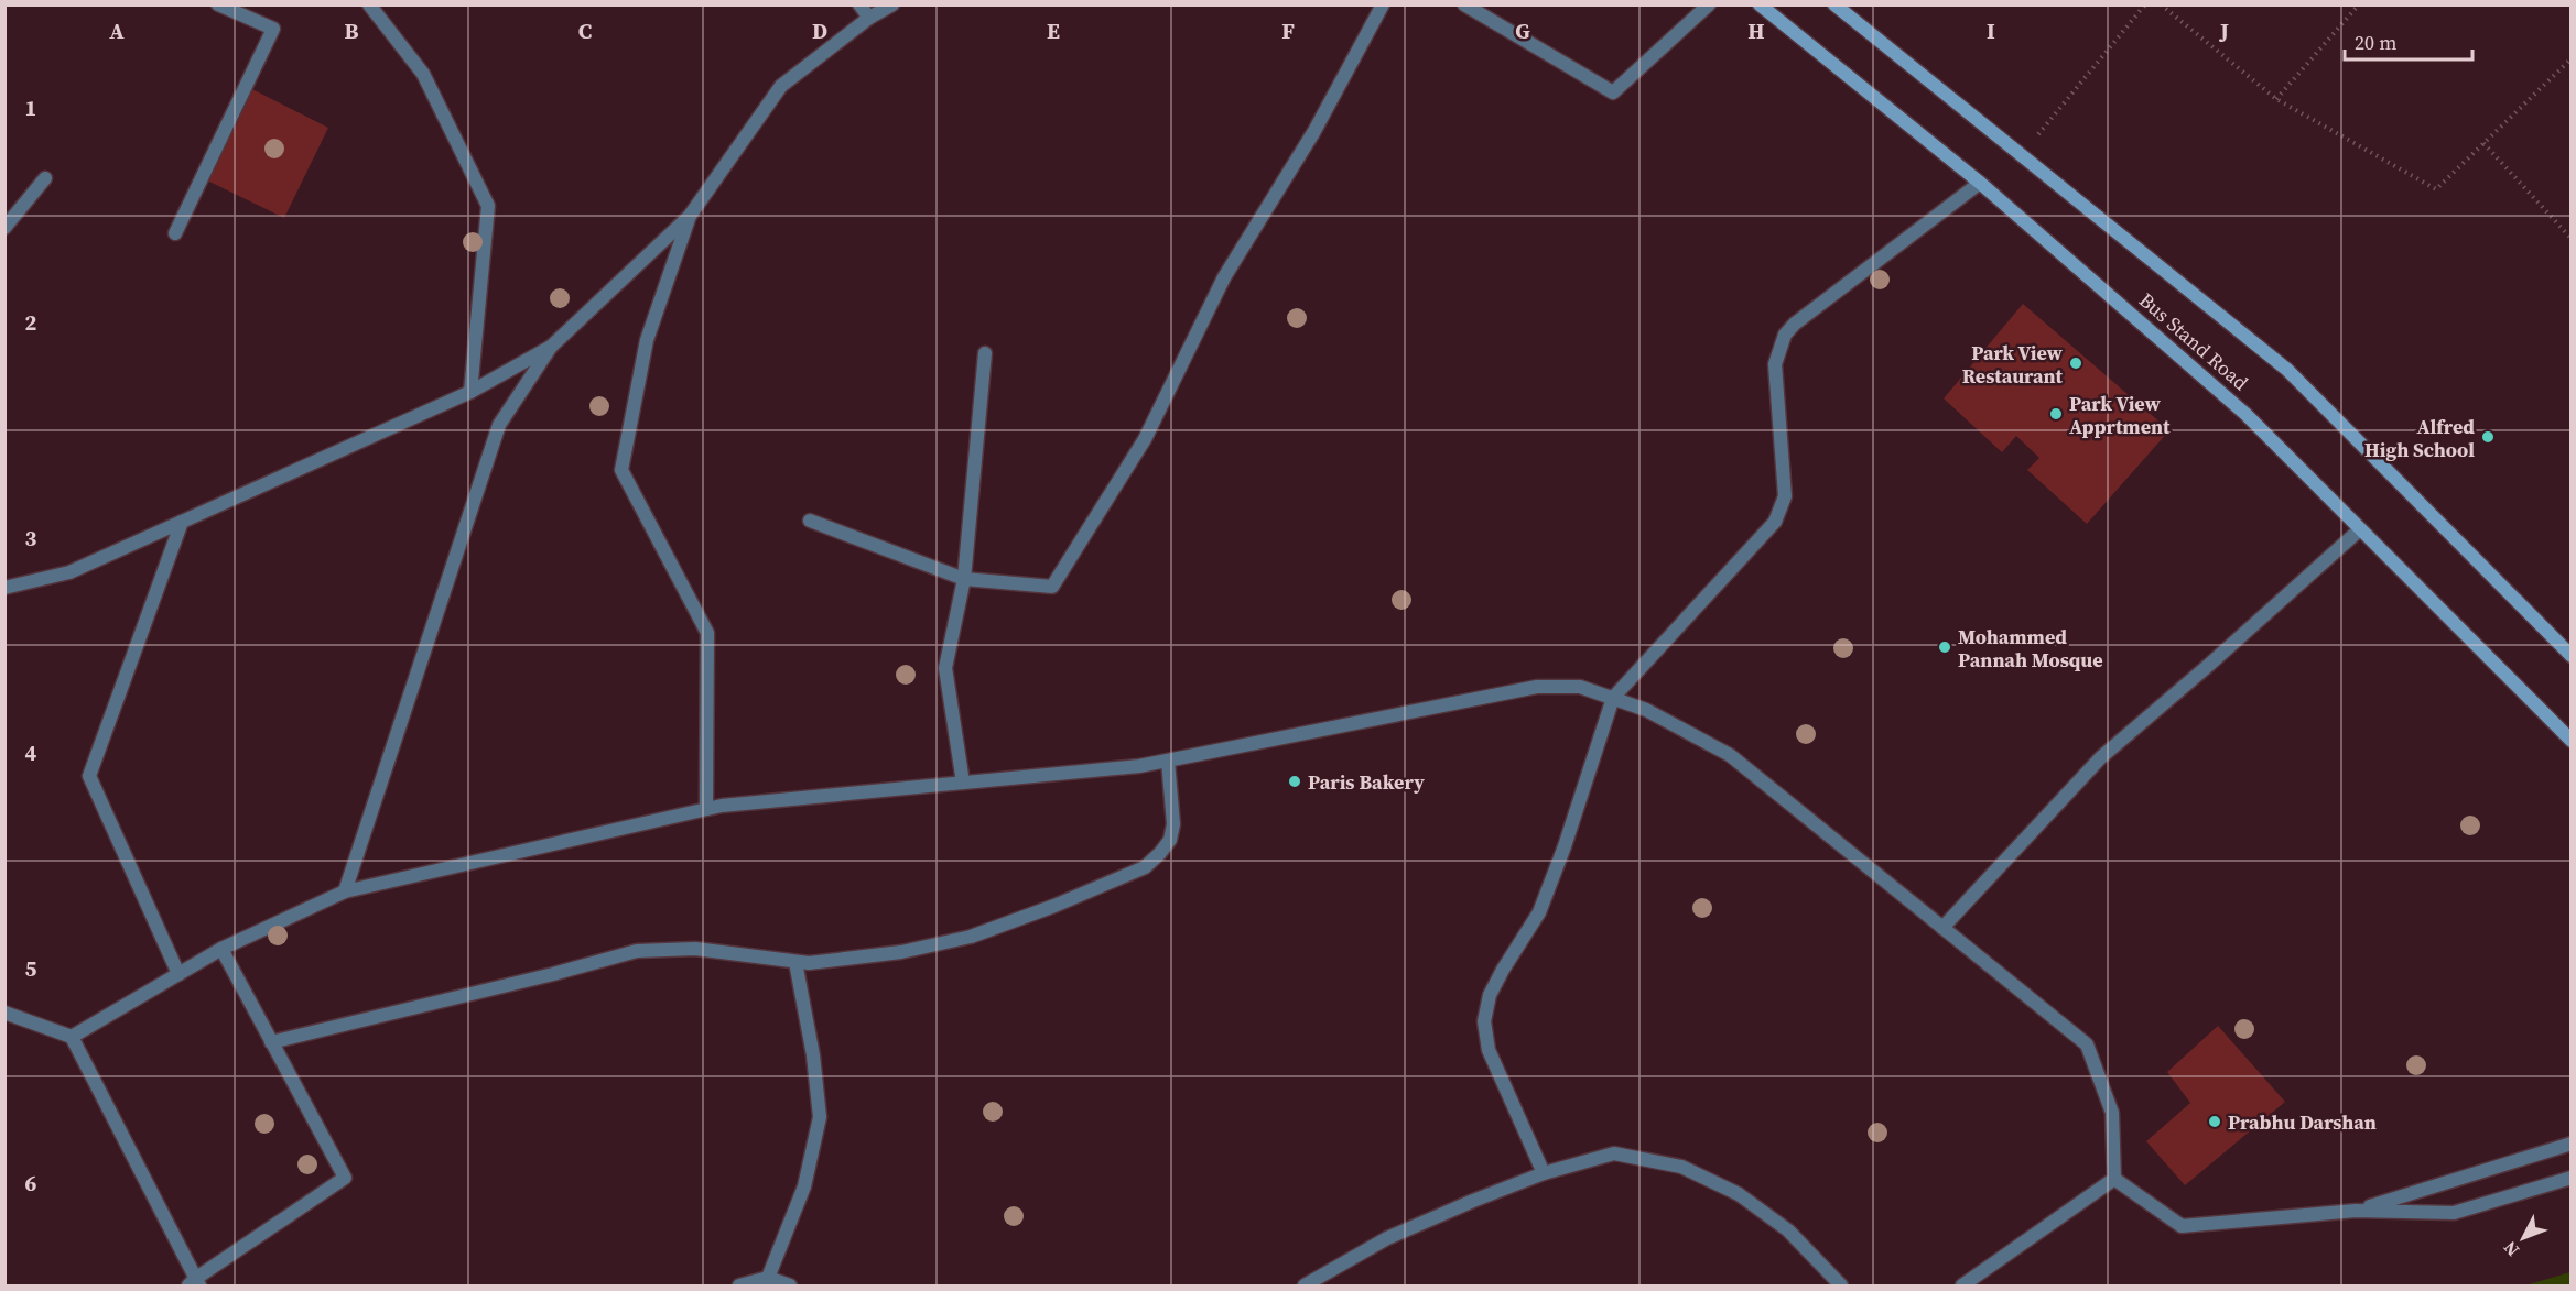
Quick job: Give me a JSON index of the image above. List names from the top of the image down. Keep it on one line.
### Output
{"streets":{"main road":["Bus Stand Road"]},"places":["Park View Restaurant","Park View Apprtment","Alfred High School","Mohammed Pannah Mosque","Paris Bakery","Prabhu Darshan"],"scale_bar":"20 m","north":"bottom left","grid":{"columns":["A","B","C","D","E","F","G","H","I","J"],"rows":["1","2","3","4","5","6"]}}
